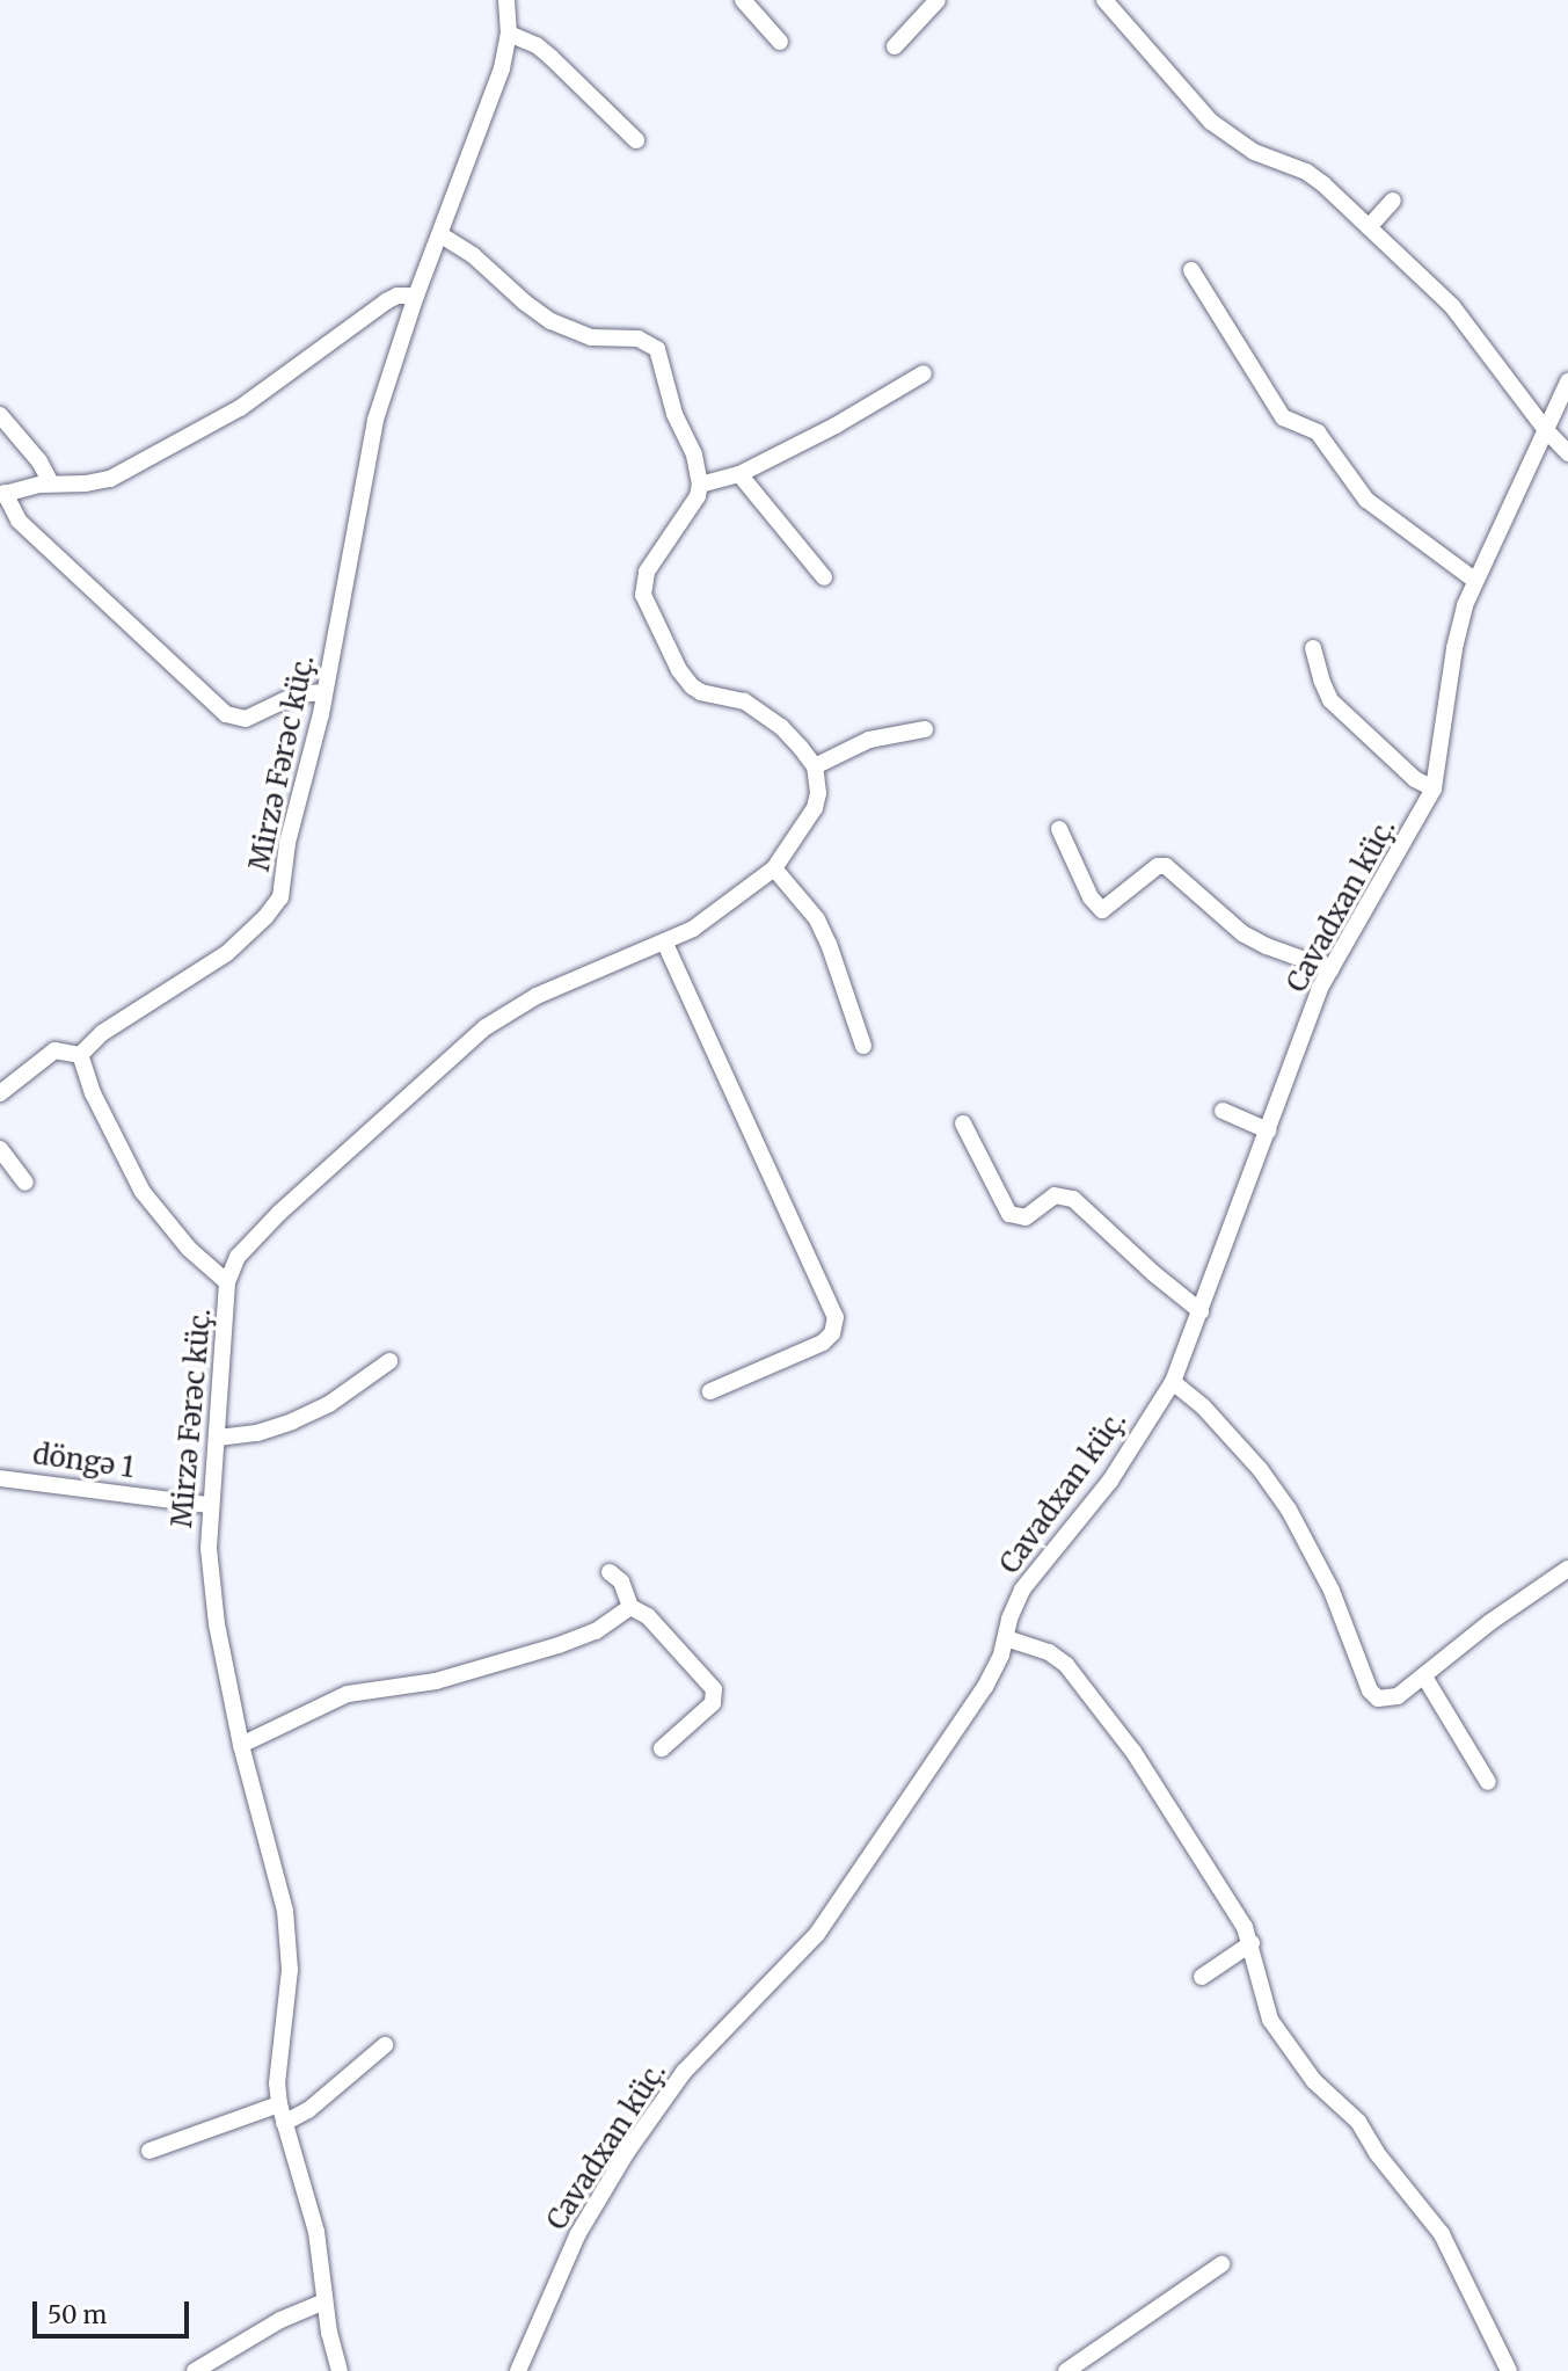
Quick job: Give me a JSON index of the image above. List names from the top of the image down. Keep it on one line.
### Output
{"streets":{"street":["Mirzə Fərəc küç.","Cavadxan küç.","döngə 1"]},"crossings":[["Mirzə Fərəc küç.","döngə 1"]],"scale_bar":"50 m"}
